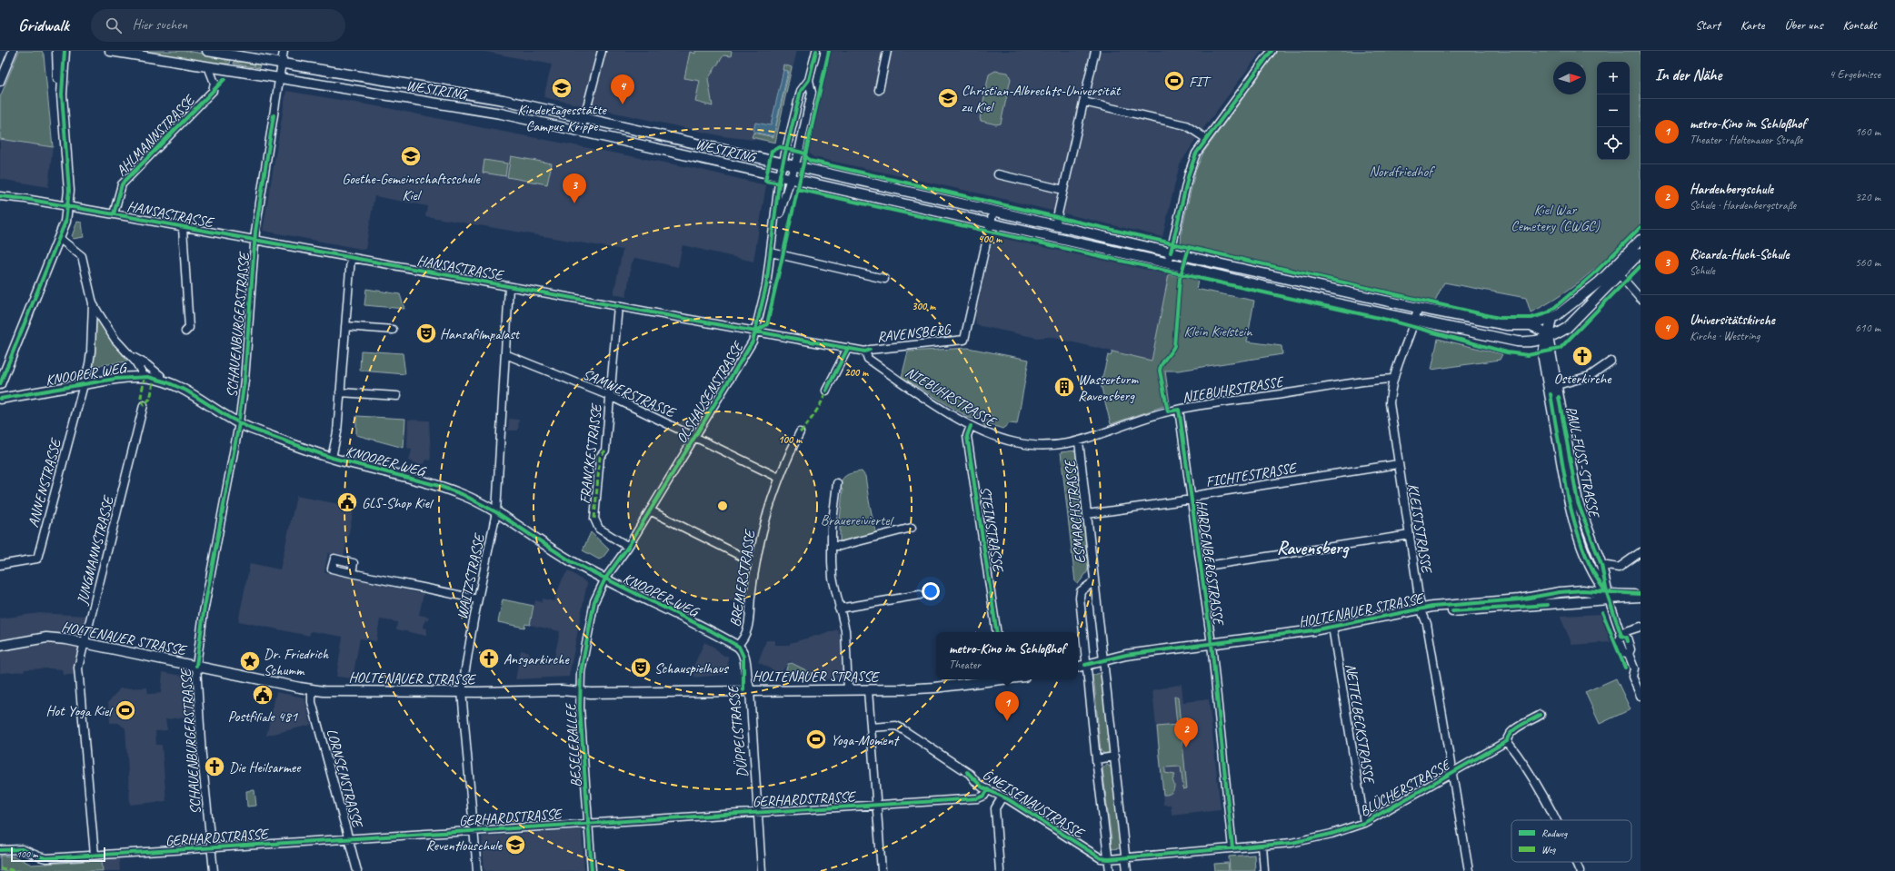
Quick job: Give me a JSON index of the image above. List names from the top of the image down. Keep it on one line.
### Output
{"streets":{"main road":["WESTRING","KNOOPER WEG","PAUL-FUSS-STRASSE","HOLTENAUER STRASSE","DÜPPELSTRASSE"],"street":["AHLMANNSTRASSE","HANSASTRASSE","SCHAUENBURGERSTRASSE","RAVENSBERG","NIEBUHRSTRASSE","SAMWERSTRASSE","OLSHAUSENSTRASSE","FRANCKESTRASSE","FICHTESTRASSE","ANNENSTRASSE","ESMARCHSTRASSE","KLEISTSTRASSE","STEINSTRASSE","JUNGMANNSTRASSE","HARDENBERGSTRASSE","WAITZSTRASSE","BREMERSTRASSE","NETTELBECKSTRASSE","BESELERALLEE","LORNSENSTRASSE","BLÜCHERSTRASSE","GERHARDSTRASSE","GNEISENAUSTRASSE"]},"crossings":[["WESTRING","AHLMANNSTRASSE"],["WESTRING","SCHAUENBURGERSTRASSE"],["WESTRING","RAVENSBERG"],["WESTRING","OLSHAUSENSTRASSE"],["WESTRING","PAUL-FUSS-STRASSE"],["WESTRING","KLEISTSTRASSE"],["AHLMANNSTRASSE","HANSASTRASSE"],["HANSASTRASSE","SCHAUENBURGERSTRASSE"],["HANSASTRASSE","OLSHAUSENSTRASSE"],["HANSASTRASSE","FRANCKESTRASSE"],["HANSASTRASSE","WAITZSTRASSE"],["SCHAUENBURGERSTRASSE","KNOOPER WEG"],["SCHAUENBURGERSTRASSE","HOLTENAUER STRASSE"],["SCHAUENBURGERSTRASSE","GERHARDSTRASSE"],["RAVENSBERG","NIEBUHRSTRASSE"],["KNOOPER WEG","OLSHAUSENSTRASSE"],["KNOOPER WEG","ANNENSTRASSE"],["KNOOPER WEG","WAITZSTRASSE"],["KNOOPER WEG","BREMERSTRASSE"],["KNOOPER WEG","DÜPPELSTRASSE"],["KNOOPER WEG","BESELERALLEE"],["NIEBUHRSTRASSE","ESMARCHSTRASSE"],["NIEBUHRSTRASSE","KLEISTSTRASSE"],["NIEBUHRSTRASSE","STEINSTRASSE"],["NIEBUHRSTRASSE","HARDENBERGSTRASSE"],["SAMWERSTRASSE","OLSHAUSENSTRASSE"],["SAMWERSTRASSE","FRANCKESTRASSE"],["SAMWERSTRASSE","WAITZSTRASSE"],["SAMWERSTRASSE","BREMERSTRASSE"],["OLSHAUSENSTRASSE","FRANCKESTRASSE"],["OLSHAUSENSTRASSE","BESELERALLEE"],["PAUL-FUSS-STRASSE","HOLTENAUER STRASSE"],["FICHTESTRASSE","ESMARCHSTRASSE"],["FICHTESTRASSE","KLEISTSTRASSE"],["FICHTESTRASSE","HARDENBERGSTRASSE"],["ESMARCHSTRASSE","HOLTENAUER STRASSE"],["ESMARCHSTRASSE","BLÜCHERSTRASSE"],["ESMARCHSTRASSE","GNEISENAUSTRASSE"],["KLEISTSTRASSE","HOLTENAUER STRASSE"],["KLEISTSTRASSE","BLÜCHERSTRASSE"],["JUNGMANNSTRASSE","HOLTENAUER STRASSE"],["JUNGMANNSTRASSE","GERHARDSTRASSE"],["HARDENBERGSTRASSE","HOLTENAUER STRASSE"],["HARDENBERGSTRASSE","BLÜCHERSTRASSE"],["WAITZSTRASSE","HOLTENAUER STRASSE"],["WAITZSTRASSE","GERHARDSTRASSE"],["BREMERSTRASSE","DÜPPELSTRASSE"],["HOLTENAUER STRASSE","NETTELBECKSTRASSE"],["HOLTENAUER STRASSE","DÜPPELSTRASSE"],["HOLTENAUER STRASSE","BESELERALLEE"],["HOLTENAUER STRASSE","LORNSENSTRASSE"],["NETTELBECKSTRASSE","BLÜCHERSTRASSE"],["DÜPPELSTRASSE","GERHARDSTRASSE"],["BESELERALLEE","GERHARDSTRASSE"],["LORNSENSTRASSE","GERHARDSTRASSE"],["GERHARDSTRASSE","GNEISENAUSTRASSE"]],"districts":["Ravensberg"],"parks":["Nordfriedhof","Kiel War Cemetery (CWGC)","Klein Kielstein","Brauereiviertel"],"places":{"sports":["FIT","Hot Yoga Kiel","Yoga-Moment"],"school or university":["Kindertagesstätte Campus Krippe","Christian-Albrechts-Universität zu Kiel","Goethe-Gemeinschaftsschule Kiel","Reventlouschule"],"theatre":["Hansafilmpalast","Schauspielhaus"],"church":["Osterkirche","Ansgarkirche","Die Heilsarmee"],"building":["Wasserturm Ravensberg"],"public building":["GLS-Shop Kiel","Postfiliale 481"],"place":["Dr. Friedrich Schumm"]},"legend":["Radweg","Weg"],"scale_bar":"100 m","north":"right","page":{"header":"Gridwalk","search":"Hier suchen","nav":["Start","Karte","Über uns","Kontakt"],"heading":["In der Nähe","4 Ergebnisse"],"map_buttons":["+","−"],"pins":["4","3","1","2"],"list":[{"mark":"1","name":"metro-Kino im Schloßhof","note":"Theater · Holtenauer Straße","value":"160 m"},{"mark":"2","name":"Hardenbergschule","note":"Schule · Hardenbergstraße","value":"320 m"},{"mark":"3","name":"Ricarda-Huch-Schule","note":"Schule","value":"560 m"},{"mark":"4","name":"Universitätskirche","note":"Kirche · Westring","value":"610 m"}],"popup":["metro-Kino im Schloßhof","Theater"],"scale":"100 m"},"rings":["400 m","300 m","200 m","100 m"]}
